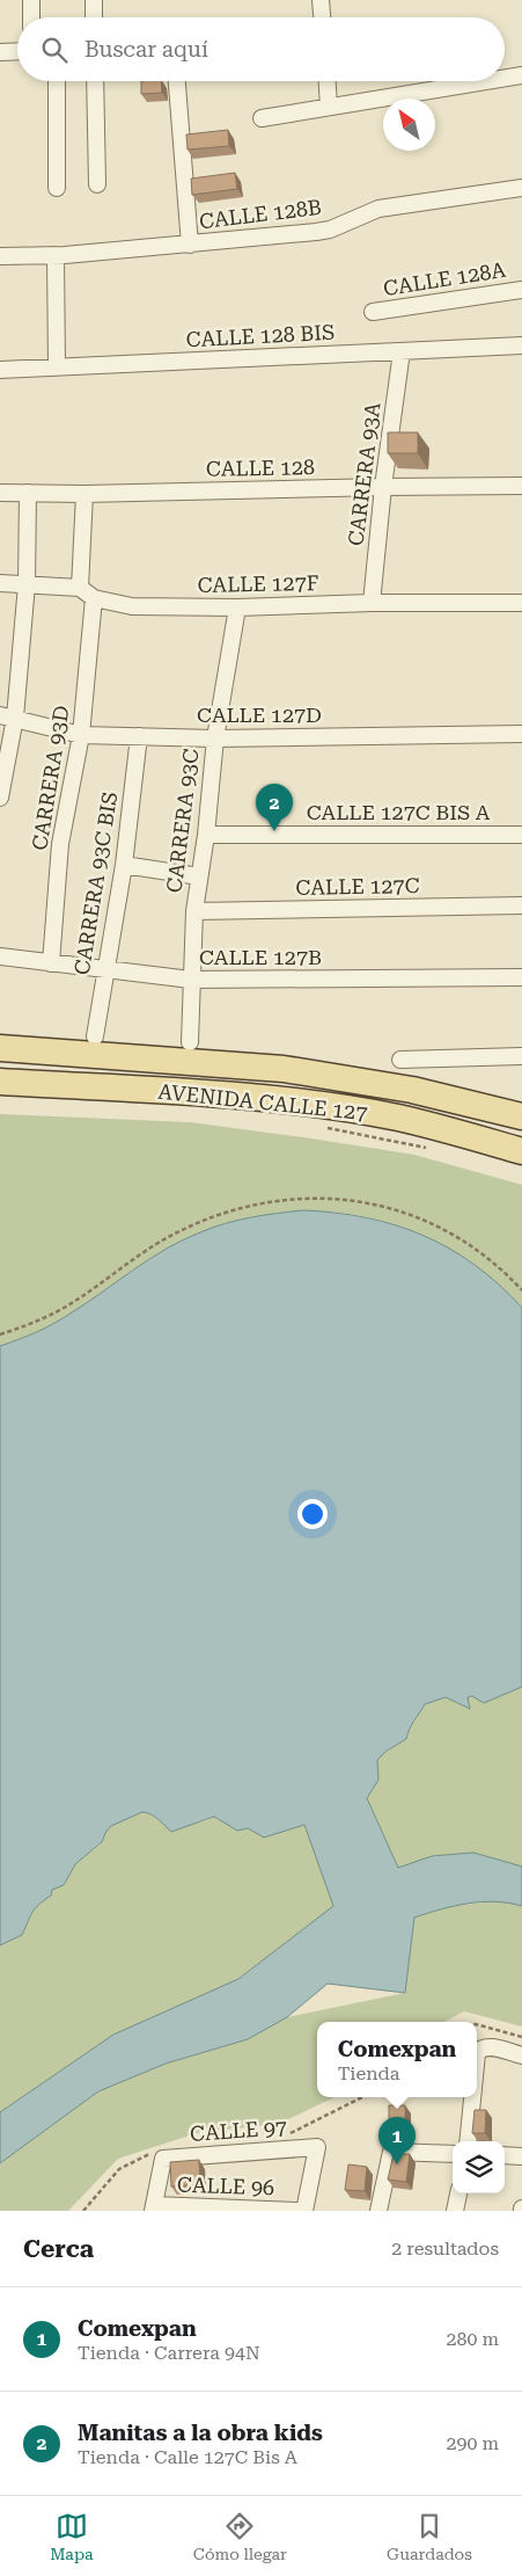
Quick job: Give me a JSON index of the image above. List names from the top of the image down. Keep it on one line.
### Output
{"streets":{"main road":["AVENIDA CALLE 127"],"street":["CALLE 128B","CALLE 128A","CALLE 128 BIS","CALLE 128","CARRERA 93A","CALLE 127F","CALLE 127D","CARRERA 93D","CALLE 127C BIS A","CARRERA 93C","CARRERA 93C BIS","CALLE 127C","CALLE 127B","CALLE 97","CALLE 96"]},"crossings":[["CALLE 128 BIS","CARRERA 93A"],["CALLE 128","CARRERA 93A"],["CARRERA 93A","CALLE 127F"],["CALLE 127F","CARRERA 93D"],["CALLE 127F","CARRERA 93C"],["CALLE 127D","CARRERA 93D"],["CALLE 127D","CARRERA 93C"],["CALLE 127D","CARRERA 93C BIS"],["CARRERA 93D","CALLE 127B"],["CALLE 127C BIS A","CARRERA 93C"],["CARRERA 93C","CALLE 127C"],["CARRERA 93C","CALLE 127B"],["CARRERA 93C BIS","CALLE 127B"],["CALLE 97","CALLE 96"]],"north":"top left","page":{"search":"Buscar aquí","pins":["2","1"],"popup":["Comexpan","Tienda"],"heading":["Cerca","2 resultados"],"list":[{"mark":"1","name":"Comexpan","note":"Tienda · Carrera 94N","value":"280 m"},{"mark":"2","name":"Manitas a la obra kids","note":"Tienda · Calle 127C Bis A","value":"290 m"}],"nav":["Mapa","Cómo llegar","Guardados"]}}
